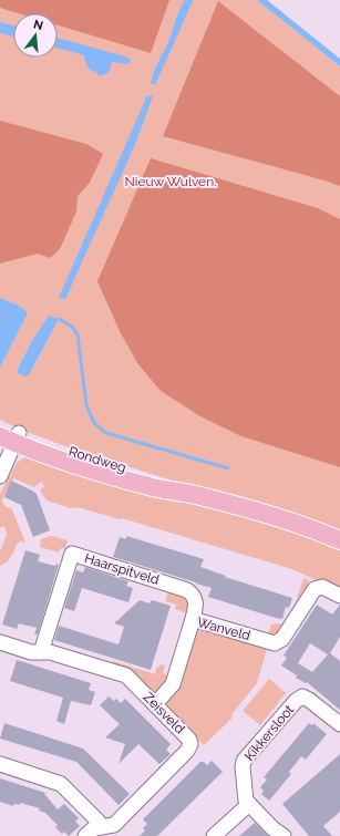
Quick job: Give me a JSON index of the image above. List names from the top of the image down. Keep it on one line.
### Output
{"streets":{"main road":["Rondweg"],"street":["Haarspitveld","Wanveld","Zeisveld","Kikkersloot"]},"crossings":[["Haarspitveld","Wanveld"],["Haarspitveld","Zeisveld"],["Wanveld","Zeisveld"]],"parks":["Nieuw Wulven."],"north":"top"}
